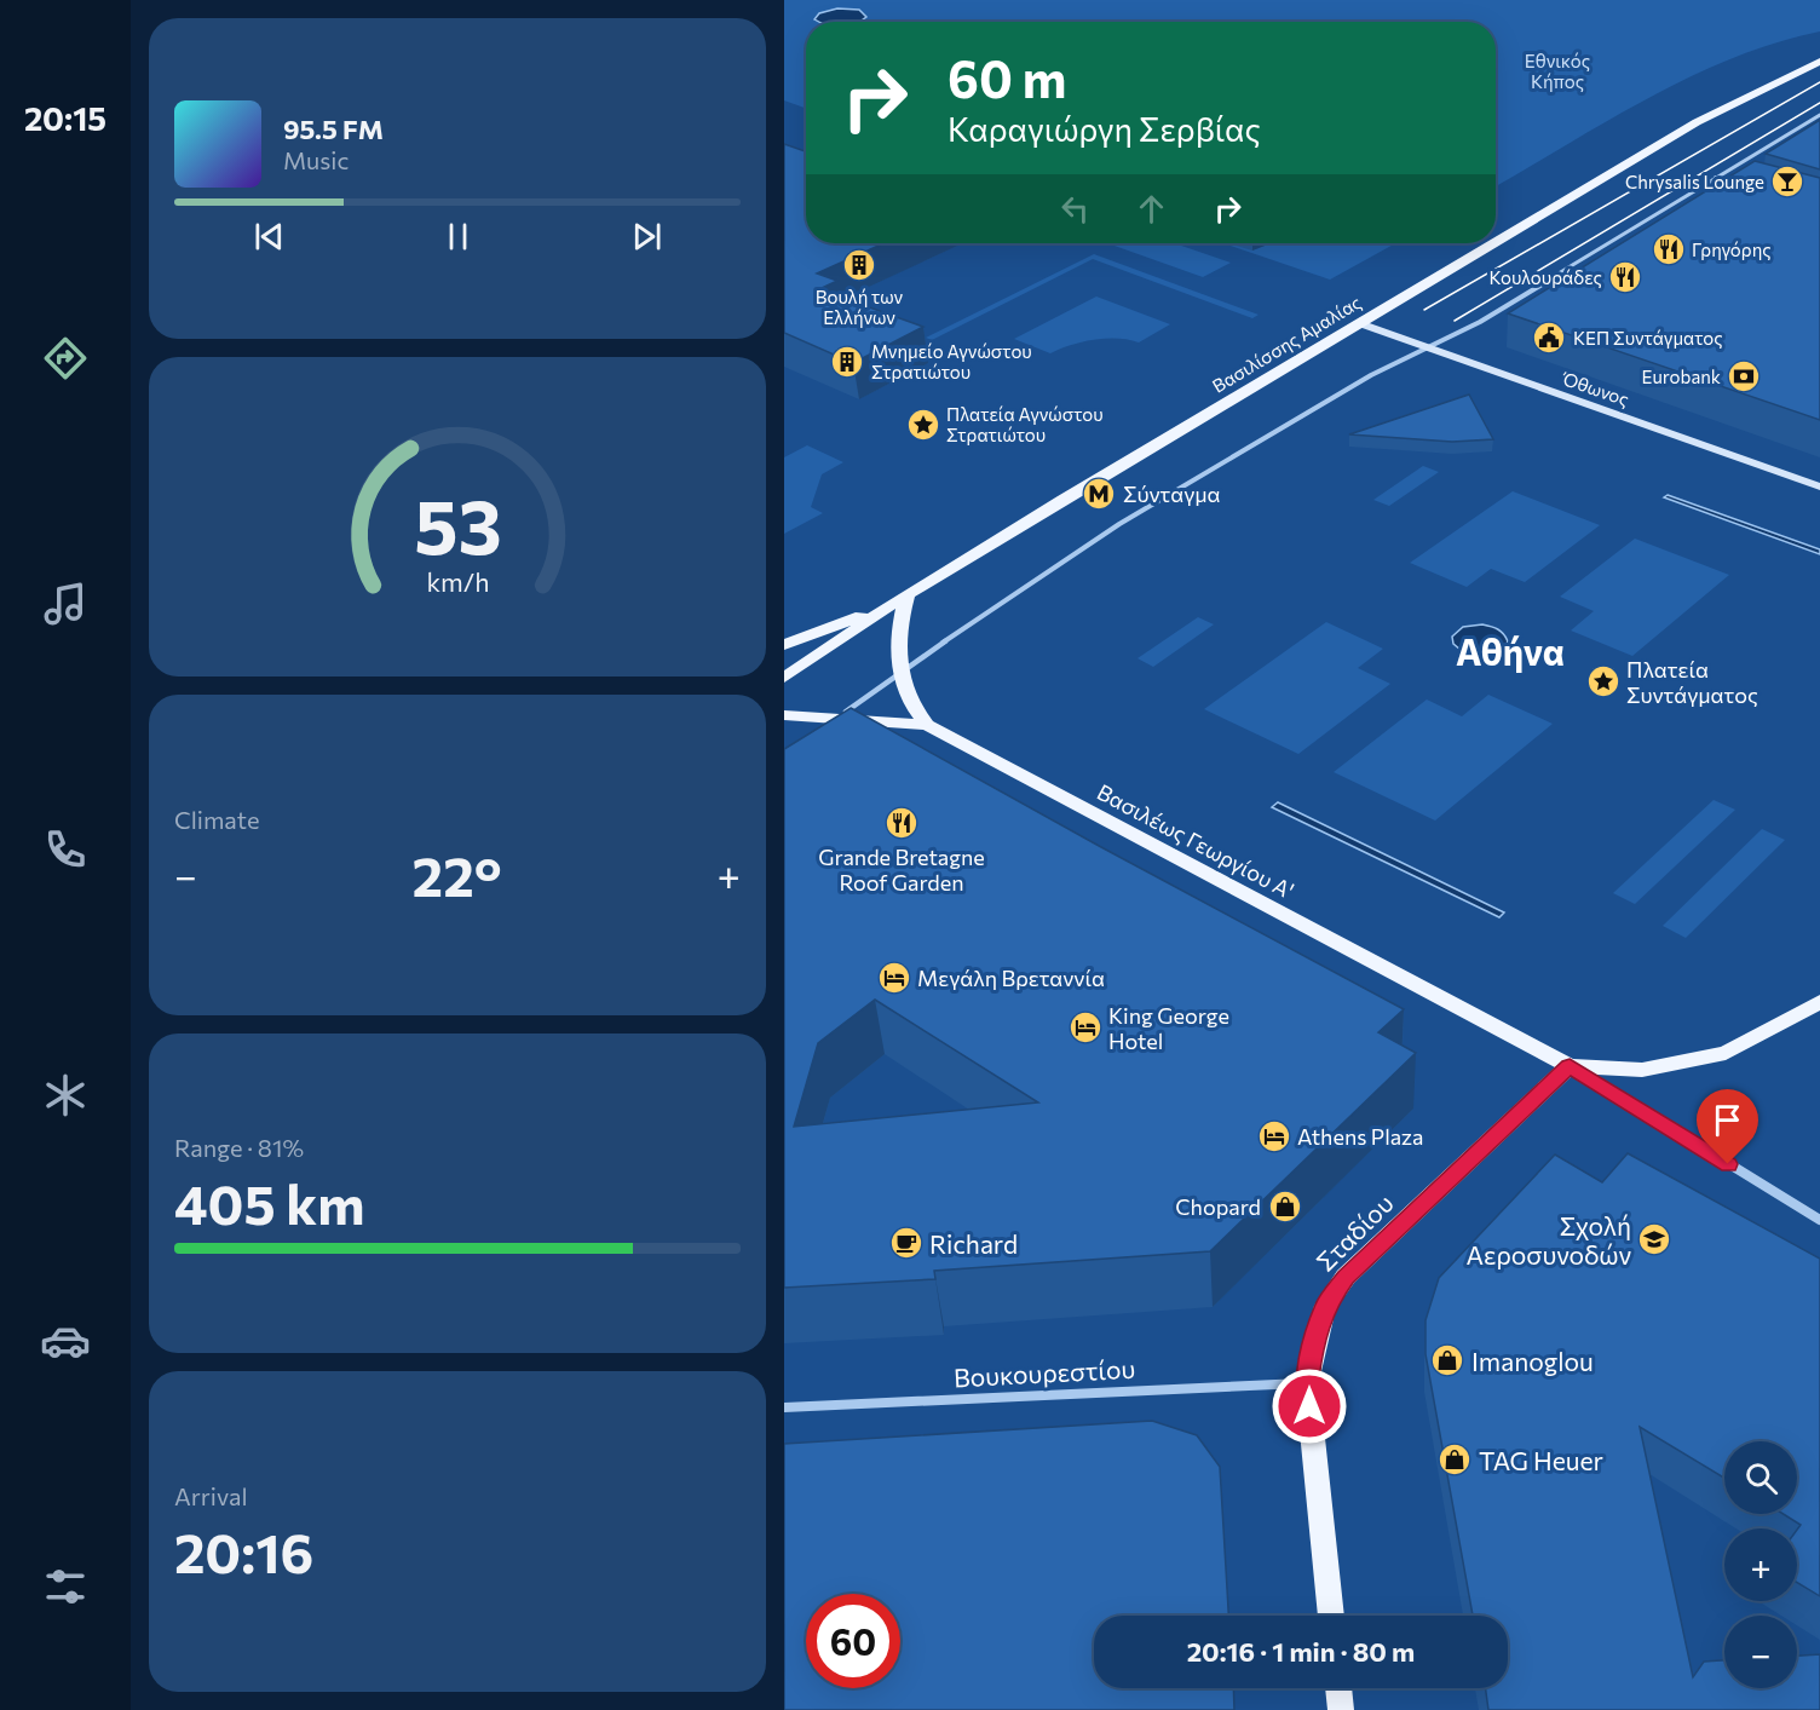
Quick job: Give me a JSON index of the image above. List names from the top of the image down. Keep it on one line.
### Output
{"streets":{"main road":["Βασιλίσσης Αμαλίας","Βασιλέως Γεωργίου Α'","Σταδίου"],"street":["Όθωνος","Βουκουρεστίου"]},"crossings":[["Βασιλίσσης Αμαλίας","Όθωνος"],["Βασιλέως Γεωργίου Α'","Σταδίου"],["Σταδίου","Βουκουρεστίου"]],"districts":["Αθήνα"],"parks":["Εθνικός Κήπος"],"places":{"bar":["Chrysalis Lounge"],"restaurant":["Γρηγόρης","Κουλουράδες","Grande Bretagne Roof Garden"],"building":["Βουλή των Ελλήνων","Μνημείο Αγνώστου Στρατιώτου"],"public building":["ΚΕΠ Συντάγματος"],"bank":["Eurobank"],"place":["Πλατεία Αγνώστου Στρατιώτου","Πλατεία Συντάγματος"],"metro station":["Σύνταγμα"],"hotel":["Μεγάλη Βρεταννία","King George Hotel","Athens Plaza"],"shop":["Chopard","Imanoglou","TAG Heuer"],"school or university":["Σχολή Αεροσυνοδών"],"cafe":["Richard"]},"page":{"tabs":"20:15","turn":["60 m","Καραγιώργη Σερβίας"],"song":["95.5 FM","Music"],"tile":["Climate",["Range · 81%","405 km"],["Arrival","20:16"]],"heat":["−","22°","+"],"map_buttons":["+","−"],"limit":"60","trip":"20:16 · 1 min · 80 m","gauge":["53","km/h"]}}
